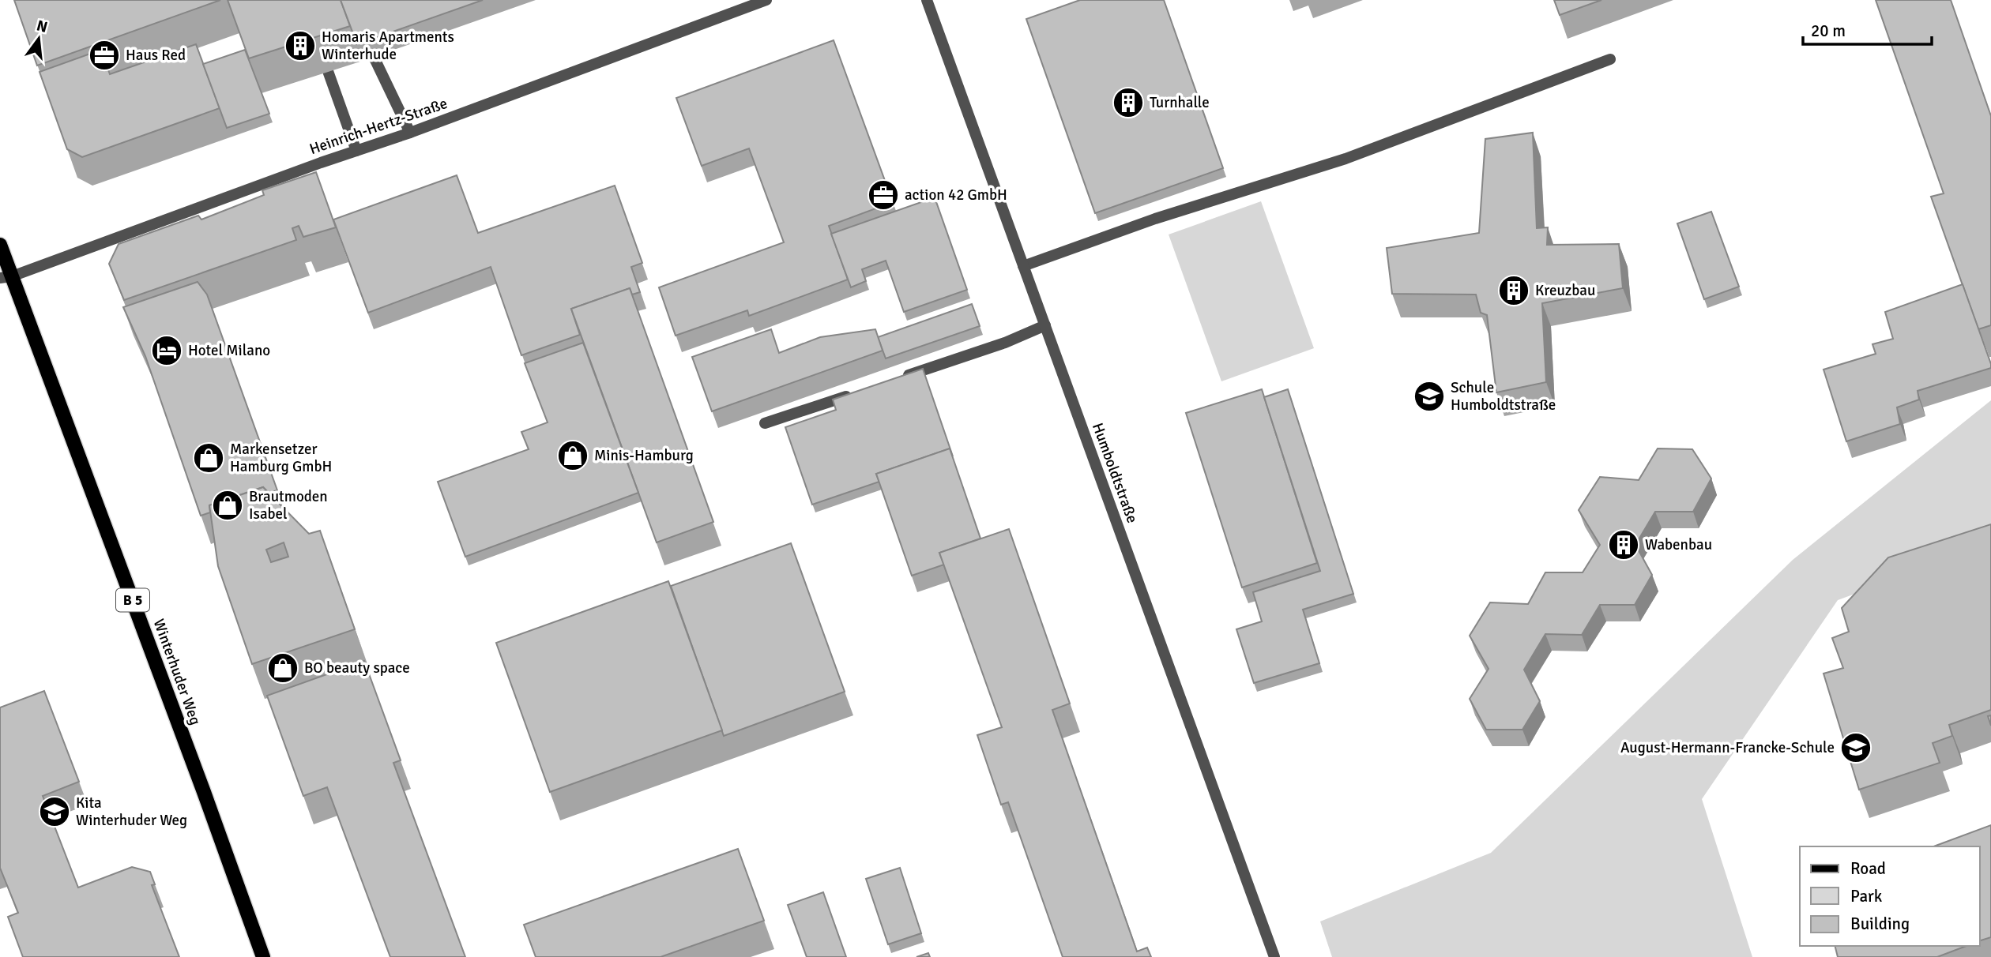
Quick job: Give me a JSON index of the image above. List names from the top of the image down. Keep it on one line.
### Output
{"streets":{"main road":["B 5","Winterhuder Weg"],"street":["Heinrich-Hertz-Straße","Humboldtstraße"]},"crossings":[["Heinrich-Hertz-Straße","Winterhuder Weg"]],"places":{"building":["Homaris Apartments Winterhude","Turnhalle","Kreuzbau","Wabenbau"],"office":["Haus Red","action 42 GmbH"],"hotel":["Hotel Milano"],"school or university":["Schule Humboldtstraße","August-Hermann-Francke-Schule","Kita Winterhuder Weg"],"shop":["Minis-Hamburg","Markensetzer Hamburg GmbH","Brautmoden Isabel","BO beauty space"]},"legend":["Road","Park","Building"],"scale_bar":"20 m","north":"top"}
